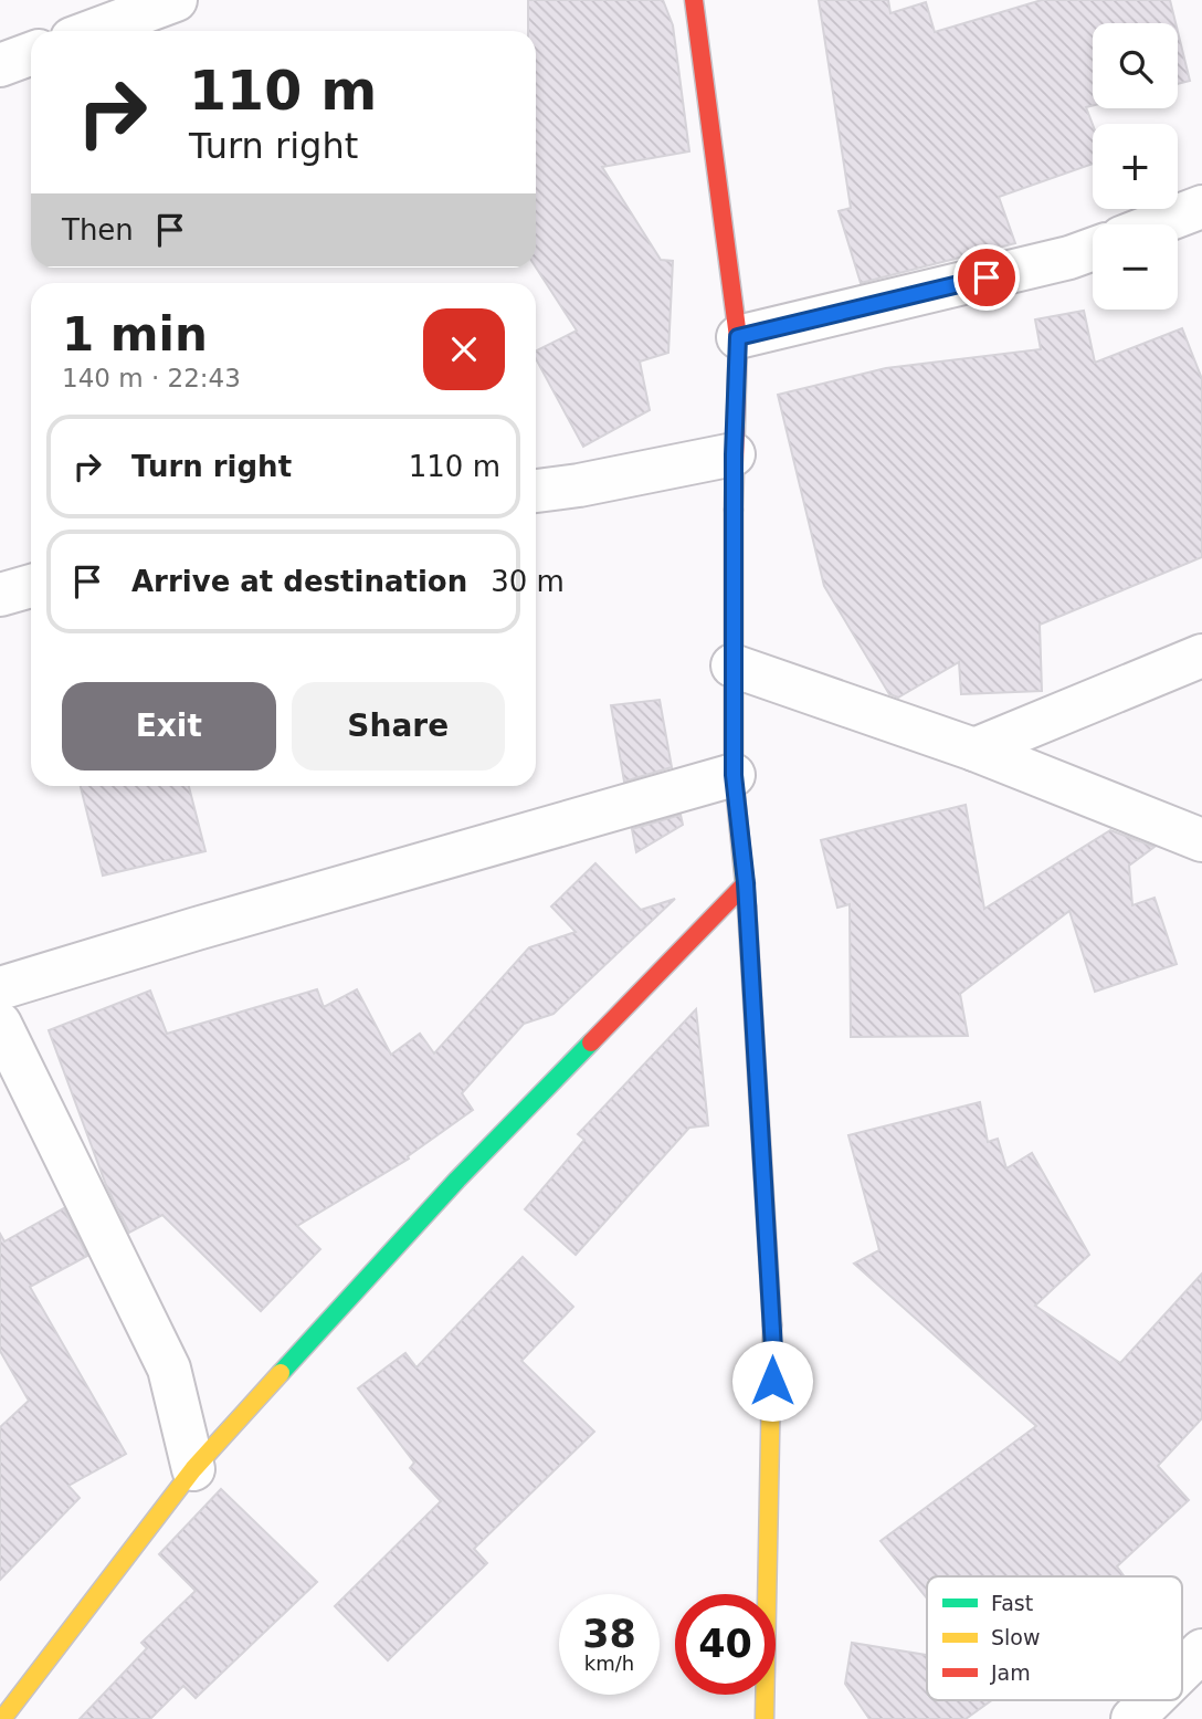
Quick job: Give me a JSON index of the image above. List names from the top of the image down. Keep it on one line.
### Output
{"legend":["Fast","Slow","Jam"],"page":{"map_buttons":["+","−"],"turn":["110 m","Turn right"],"then":"Then","heading":["1 min","140 m · 22:43"],"list":[{"name":"Turn right","value":"110 m"},{"name":"Arrive at destination","value":"30 m"}],"buttons":["Exit","Share"],"speed":"38 km/h","limit":"40"}}
